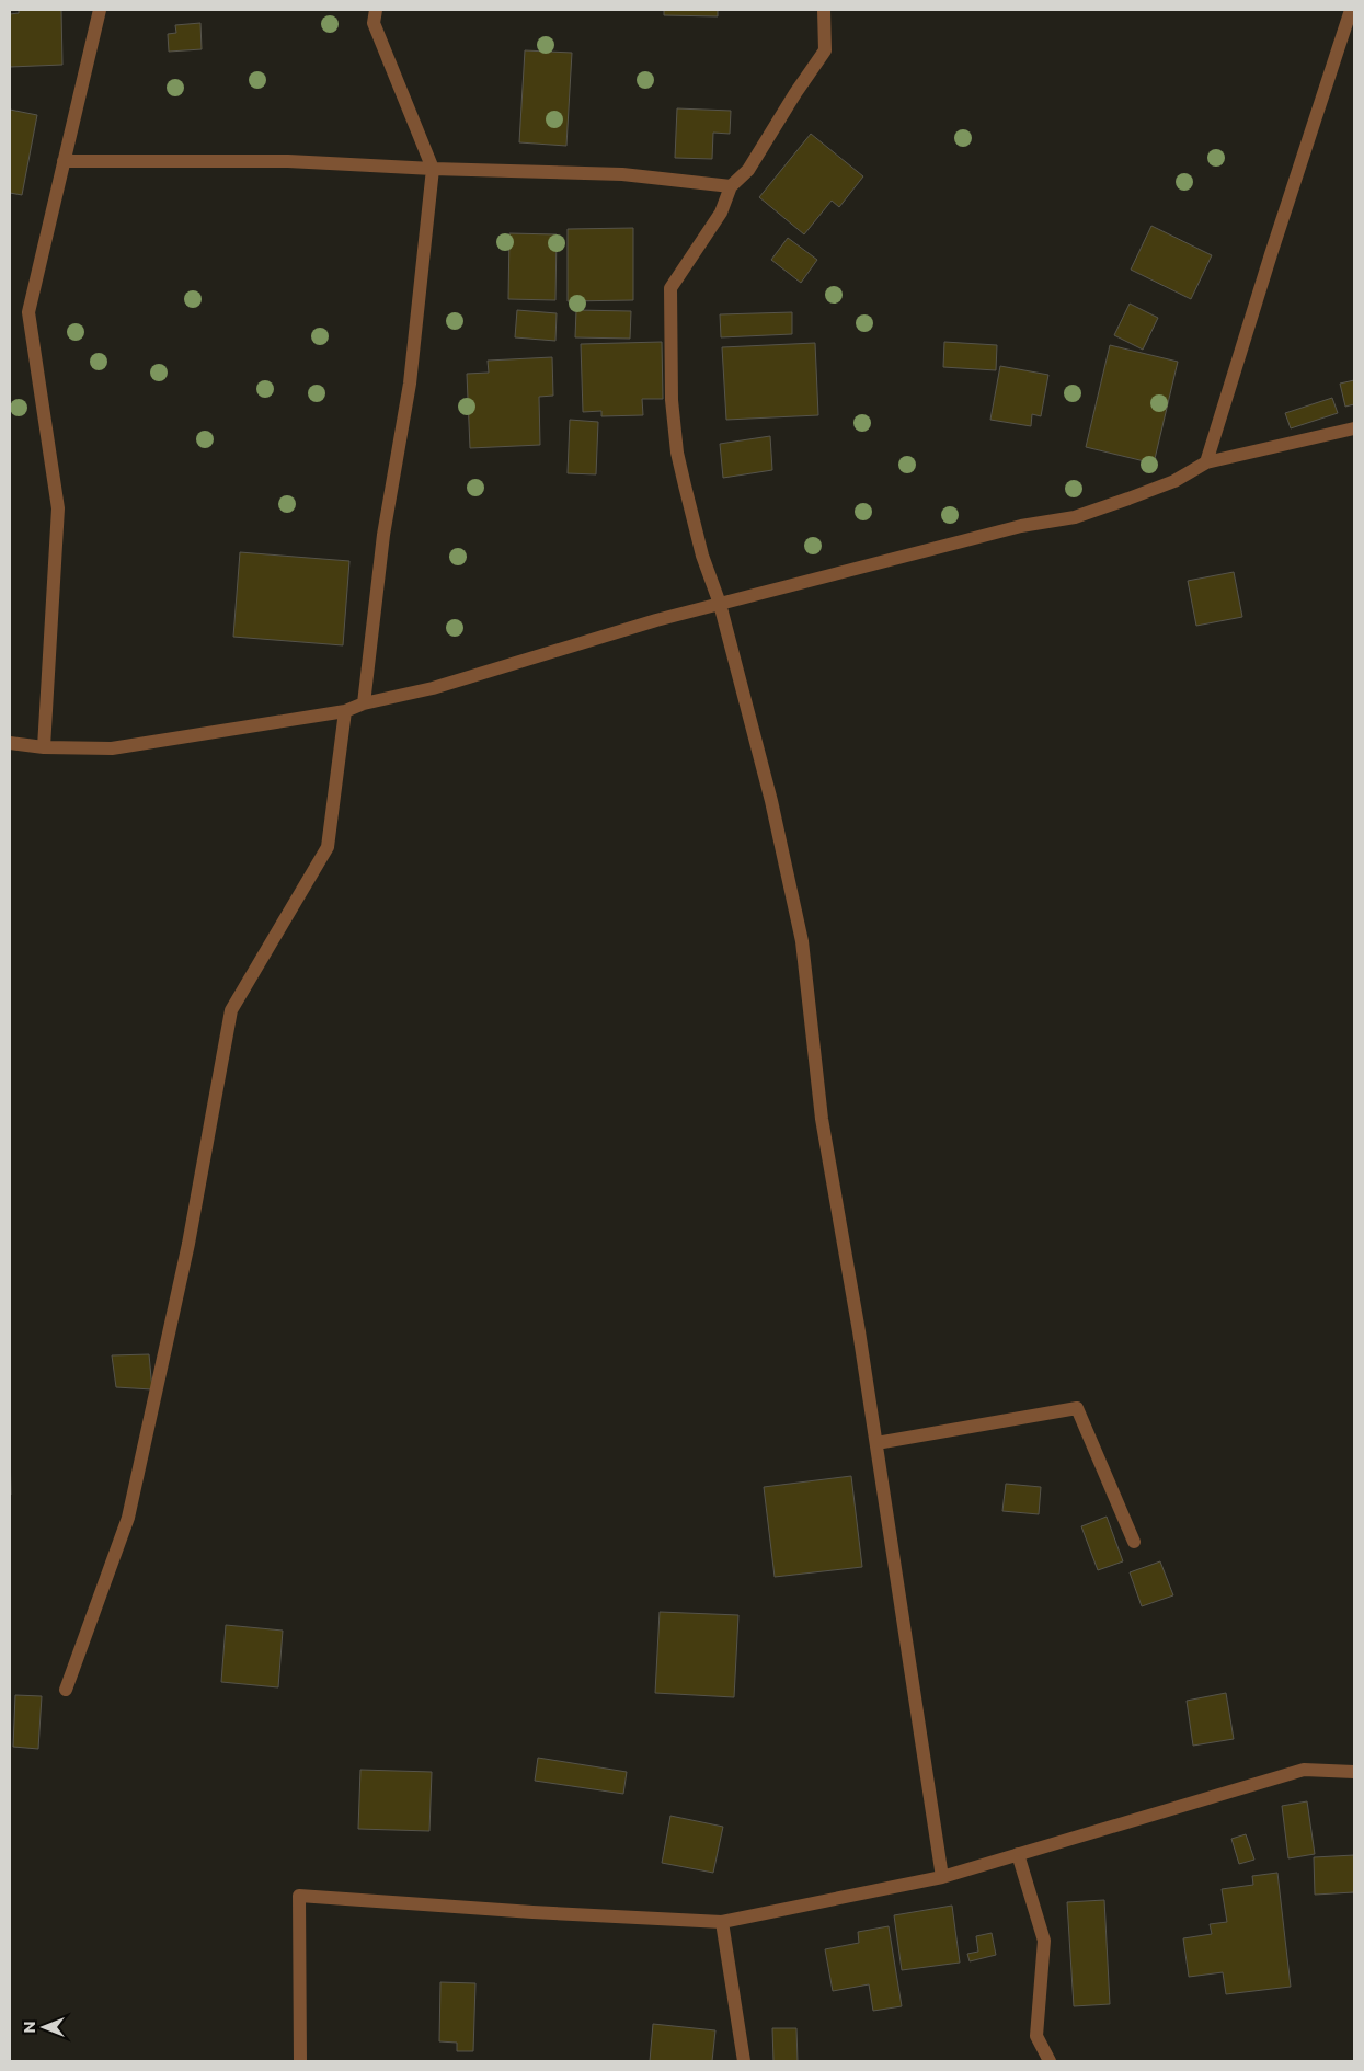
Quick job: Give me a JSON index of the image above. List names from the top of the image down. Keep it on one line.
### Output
{"north":"left"}
